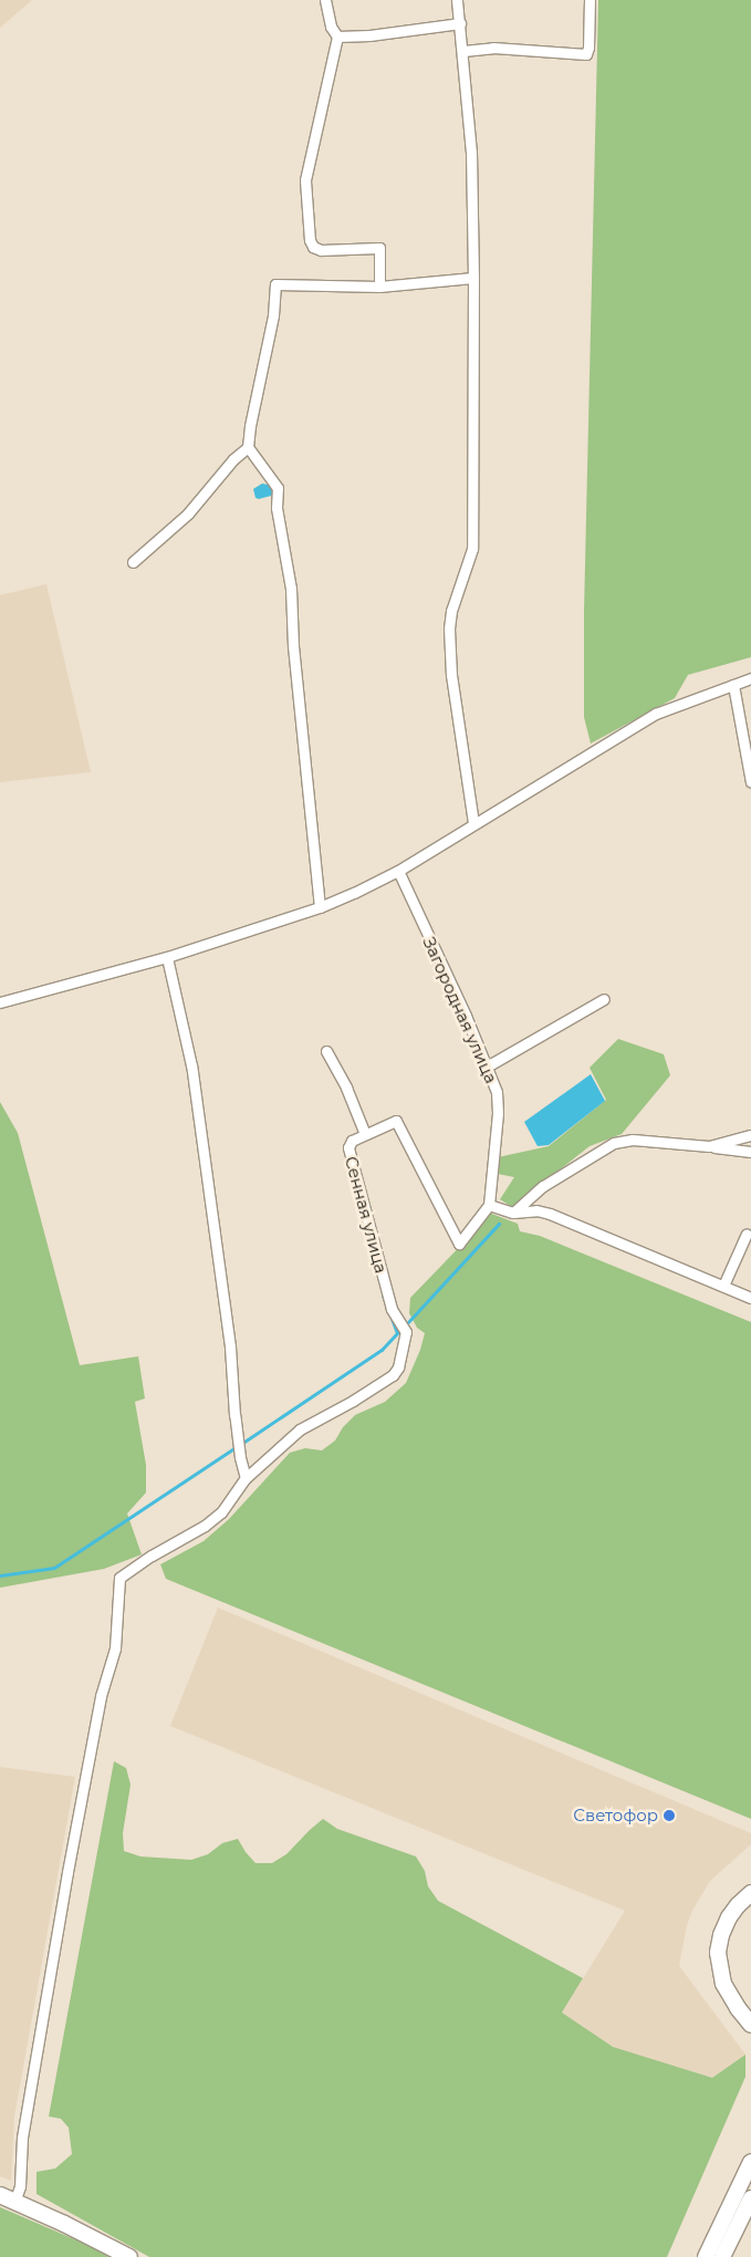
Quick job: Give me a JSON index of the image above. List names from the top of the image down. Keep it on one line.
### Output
{"streets":{"street":["Загородная улица","Сенная улица"]},"crossings":[["Загородная улица","Сенная улица"]],"places":["Светофор"]}
